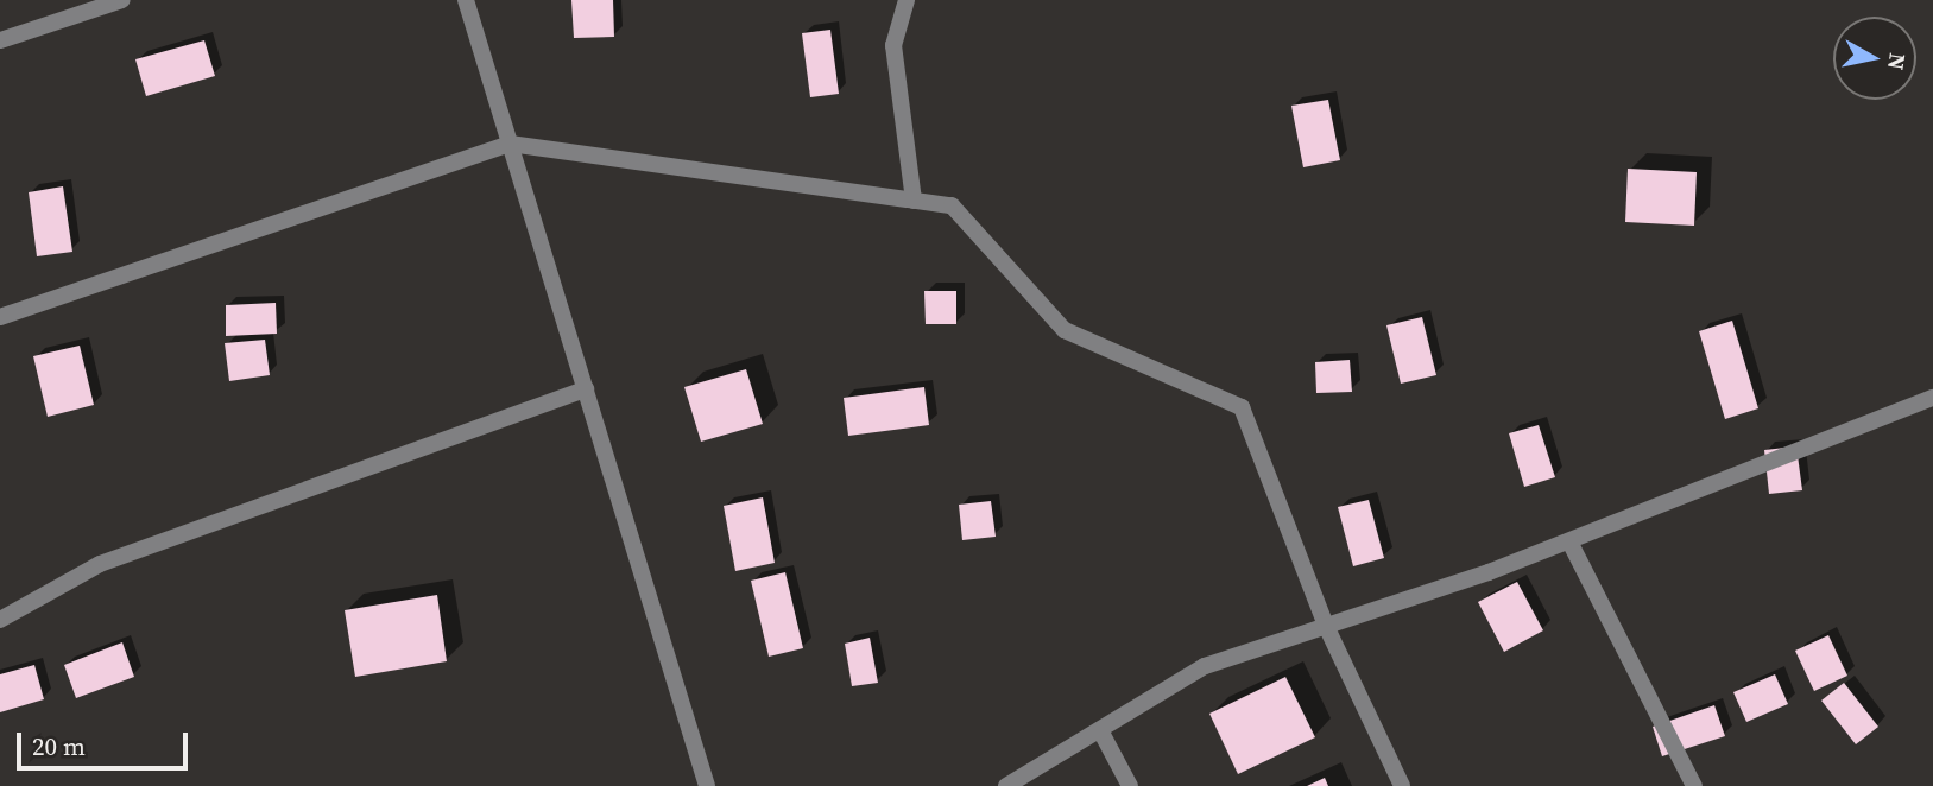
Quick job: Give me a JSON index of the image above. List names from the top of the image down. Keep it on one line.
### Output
{"scale_bar":"20 m","north":"right"}
